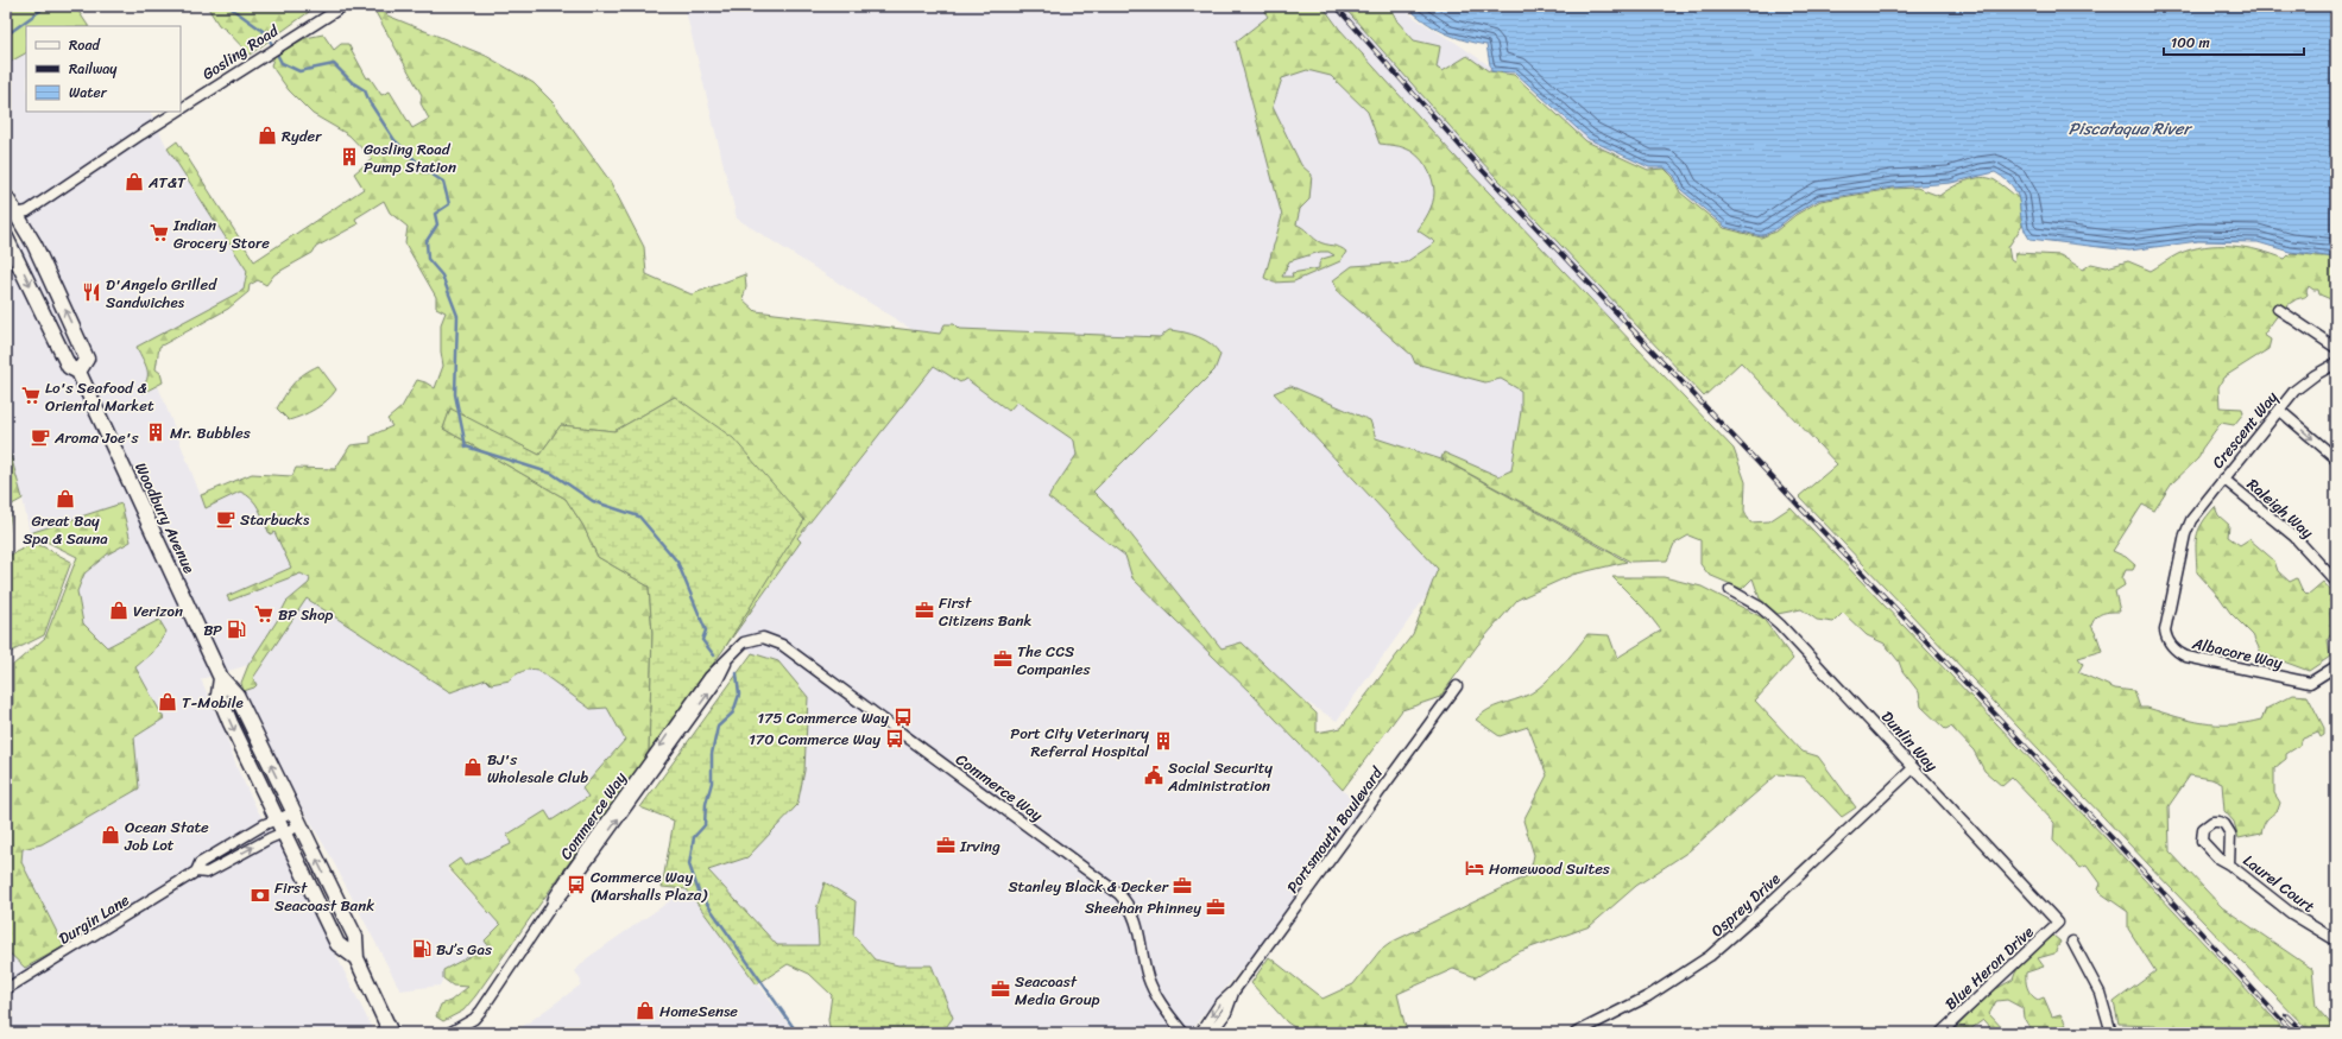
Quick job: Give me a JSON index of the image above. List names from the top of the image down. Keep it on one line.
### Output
{"streets":{"main road":["Gosling Road","Woodbury Avenue"],"street":["Crescent Way","Raleigh Way","Albacore Way","Dunlin Way","Commerce Way","Portsmouth Boulevard","Laurel Court","Osprey Drive","Durgin Lane","Blue Heron Drive"]},"crossings":[["Gosling Road","Woodbury Avenue"],["Crescent Way","Raleigh Way"],["Crescent Way","Albacore Way"],["Woodbury Avenue","Durgin Lane"],["Dunlin Way","Osprey Drive"],["Dunlin Way","Blue Heron Drive"]],"water":["Piscataqua River"],"places":{"shop":["Ryder","AT&T","Great Bay Spa & Sauna","Verizon","T-Mobile","BJ's Wholesale Club","Ocean State Job Lot","HomeSense"],"building":["Gosling Road Pump Station","Mr. Bubbles","Port City Veterinary Referral Hospital"],"supermarket":["Indian Grocery Store","Lo's Seafood & Oriental Market","BP Shop"],"restaurant":["D'Angelo Grilled Sandwiches"],"cafe":["Aroma Joe's","Starbucks"],"office":["First Citizens Bank","The CCS Companies","Irving","Stanley Black & Decker","Sheehan Phinney","Seacoast Media Group"],"fuel station":["BP","BJ’s Gas"],"bus stop":["175 Commerce Way","170 Commerce Way","Commerce Way (Marshalls Plaza)"],"public building":["Social Security Administration"],"hotel":["Homewood Suites"],"bank":["First Seacoast Bank"]},"legend":["Road","Railway","Water"],"scale_bar":"100 m"}
